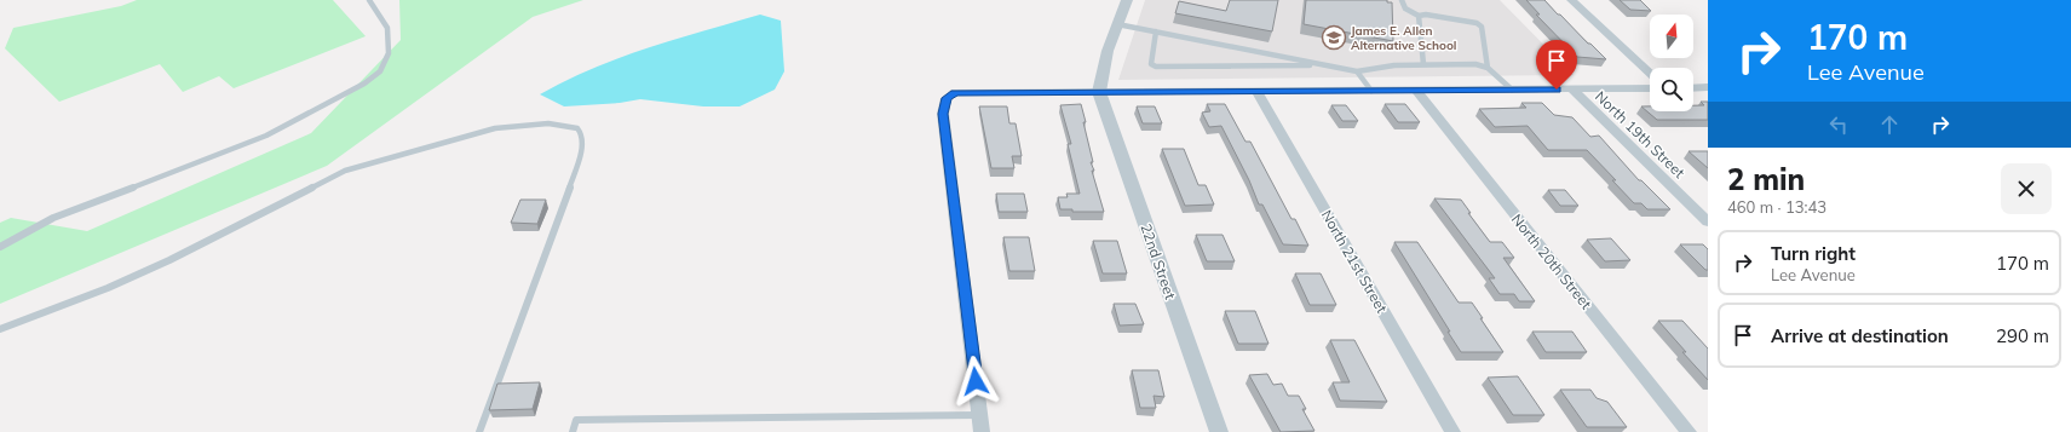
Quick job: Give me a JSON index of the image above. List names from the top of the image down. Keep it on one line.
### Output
{"streets":{"street":["North 19th Street","22nd Street","North 21st Street","North 20th Street"]},"places":{"school or university":["James E. Allen Alternative School"]},"north":"top","page":{"turn":["170 m","Lee Avenue"],"heading":["2 min","460 m · 13:43"],"list":[{"name":"Turn right","note":"Lee Avenue","value":"170 m"},{"name":"Arrive at destination","value":"290 m"}]}}
